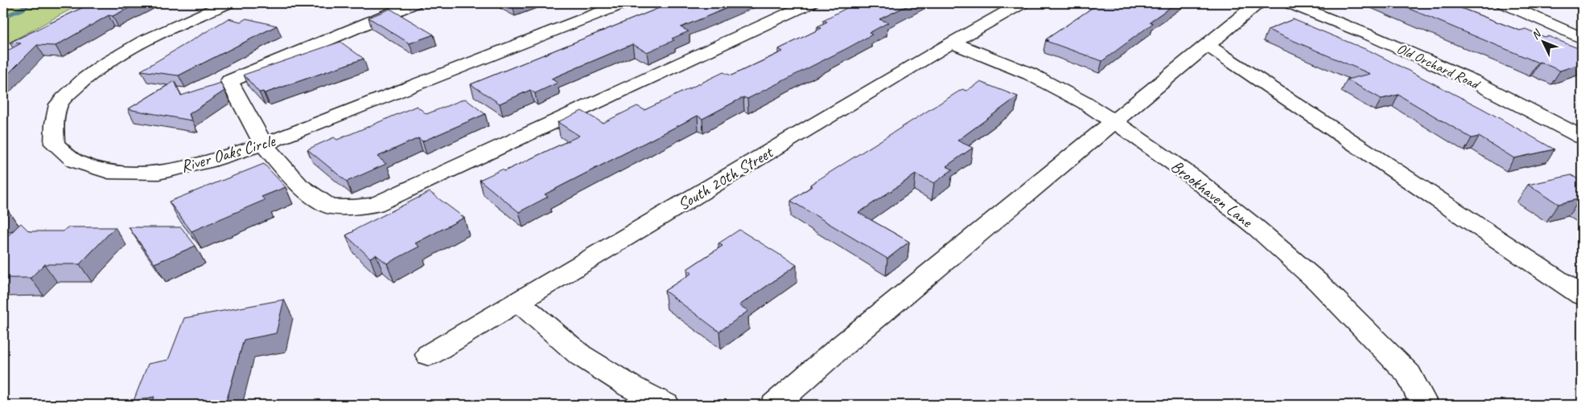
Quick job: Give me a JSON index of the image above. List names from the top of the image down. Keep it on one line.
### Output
{"streets":{"street":["Old Orchard Road","River Oaks Circle","South 20th Street","Brookhaven Lane"]},"crossings":[["South 20th Street","Brookhaven Lane"]],"north":"top left"}
